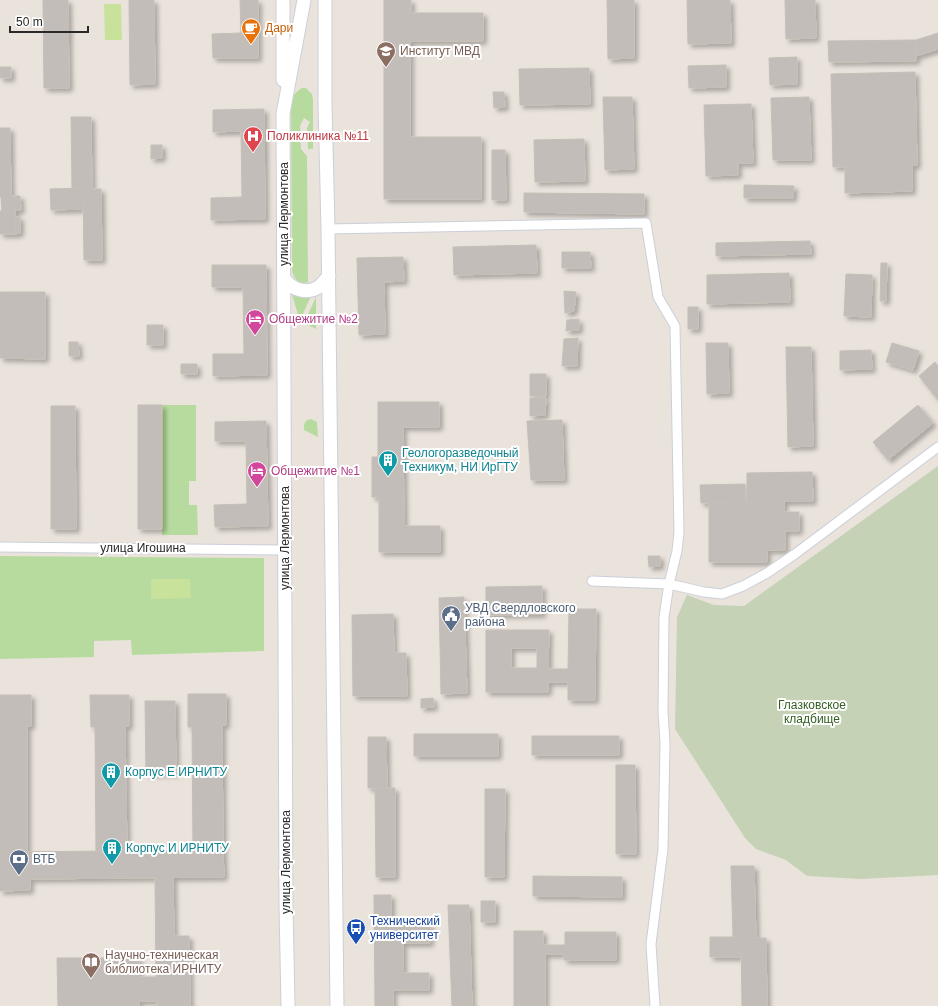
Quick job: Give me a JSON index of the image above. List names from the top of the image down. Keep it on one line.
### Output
{"streets":{"main road":["улица Лермонтова"],"street":["улица Игошина"]},"crossings":[["улица Лермонтова","улица Игошина"]],"parks":["Глазковское кладбище"],"places":{"cafe":["Дари"],"school or university":["Институт МВД"],"hospital":["Поликлиника №11"],"hotel":["Общежитие №2","Общежитие №1"],"building":["Геологоразведочный Техникум, НИ ИрГТУ","Корпус Е ИРНИТУ","Корпус И ИРНИТУ"],"public building":["УВД Свердловского района"],"bank":["ВТБ"],"bus stop":["Технический университет"],"library":["Научно-техническая библиотека ИРНИТУ"]},"scale_bar":"50 m"}
